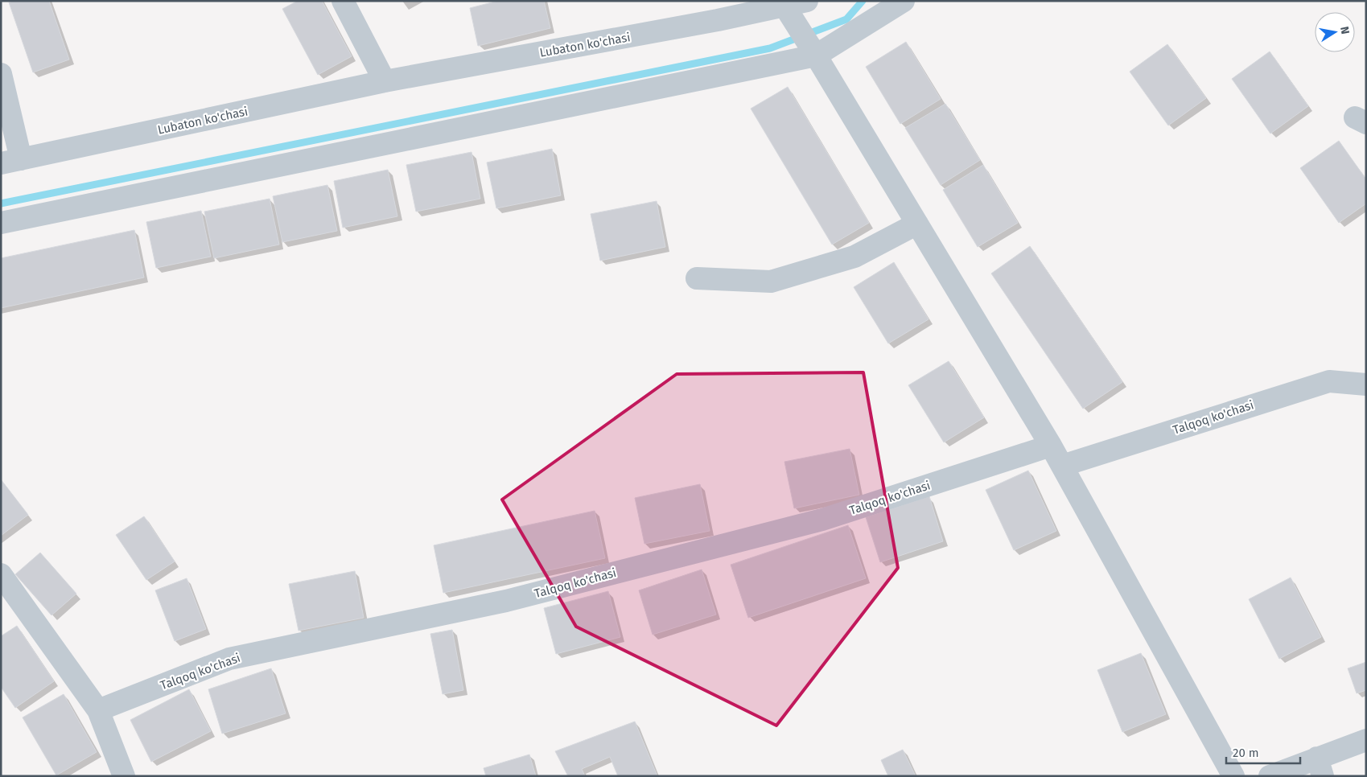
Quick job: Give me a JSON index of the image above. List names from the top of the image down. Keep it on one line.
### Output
{"streets":{"street":["Lubaton ko'chasi","Talqoq ko'chasi"]},"scale_bar":"20 m","north":"right"}
